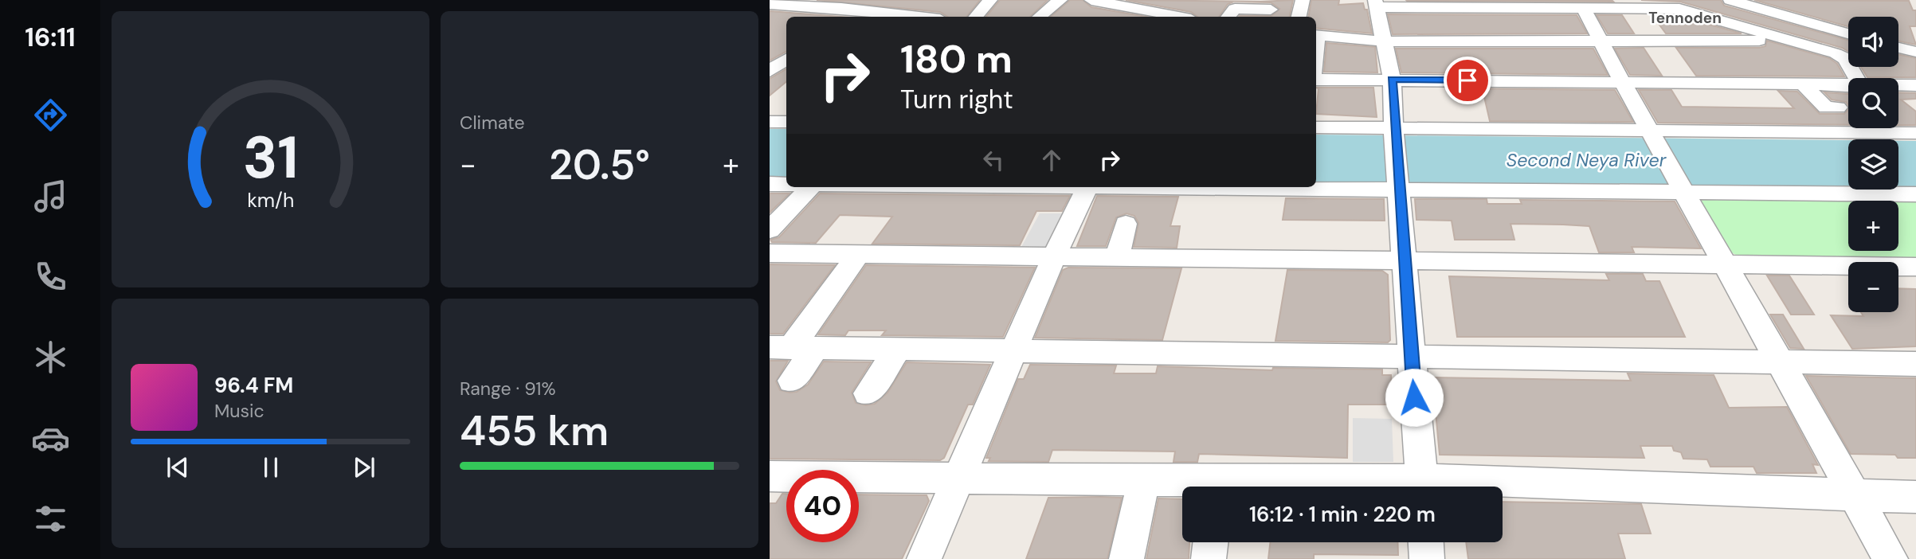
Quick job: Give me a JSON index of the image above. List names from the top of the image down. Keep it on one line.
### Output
{"districts":["Tennoden"],"water":["Second Neya River"],"page":{"tabs":"16:11","tile":["Climate",["Range · 91%","455 km"]],"map_buttons":["+","−"],"turn":["180 m","Turn right"],"heat":["−","20.5°","+"],"song":["96.4 FM","Music"],"limit":"40","trip":"16:12 · 1 min · 220 m","gauge":["31","km/h"]}}
